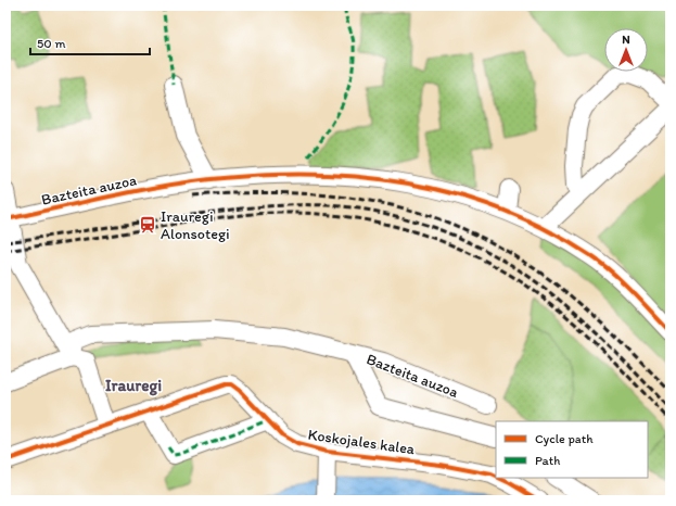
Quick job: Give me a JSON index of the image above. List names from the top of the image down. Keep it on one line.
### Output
{"streets":{"street":["Bazteita auzoa","Koskojales kalea"]},"districts":["Irauregi"],"places":{"station":["Irauregi Alonsotegi"]},"legend":["Cycle path","Path"],"scale_bar":"50 m","north":"top"}
